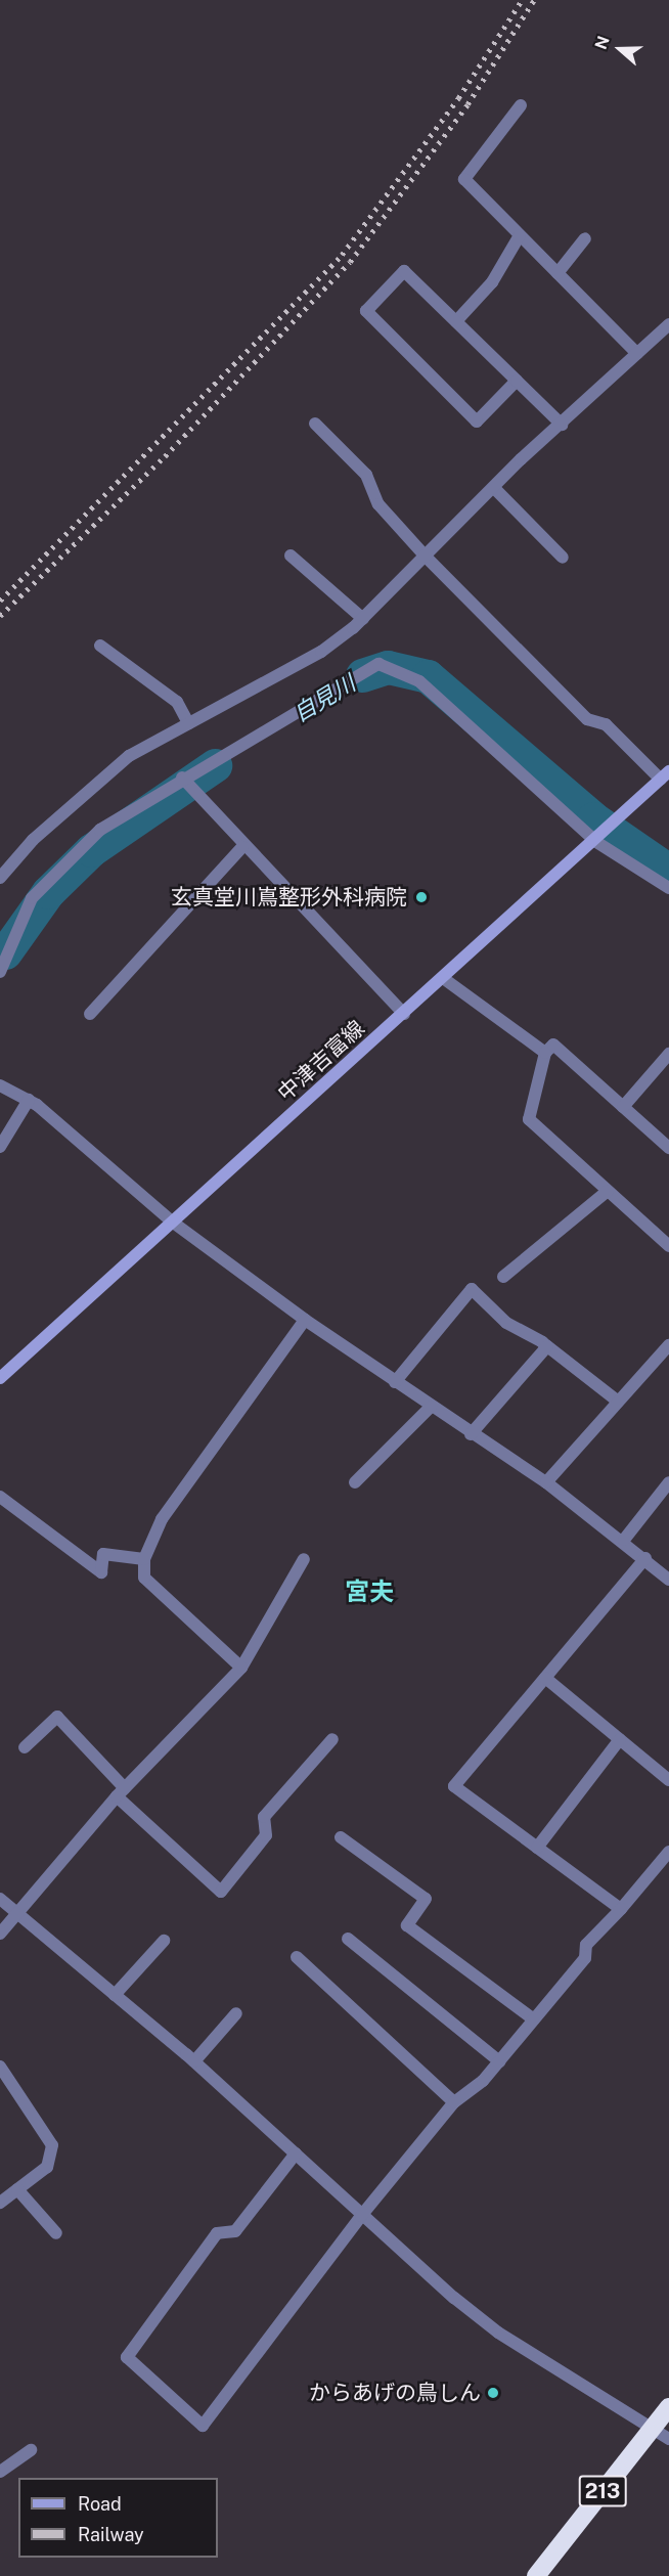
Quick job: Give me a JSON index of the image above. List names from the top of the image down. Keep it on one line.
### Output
{"streets":{"highway":["213"],"main road":["中津吉富線"]},"districts":["宮夫"],"water":["自見川"],"places":["玄真堂川嶌整形外科病院","からあげの鳥しん"],"legend":["Road","Railway"],"north":"left"}
